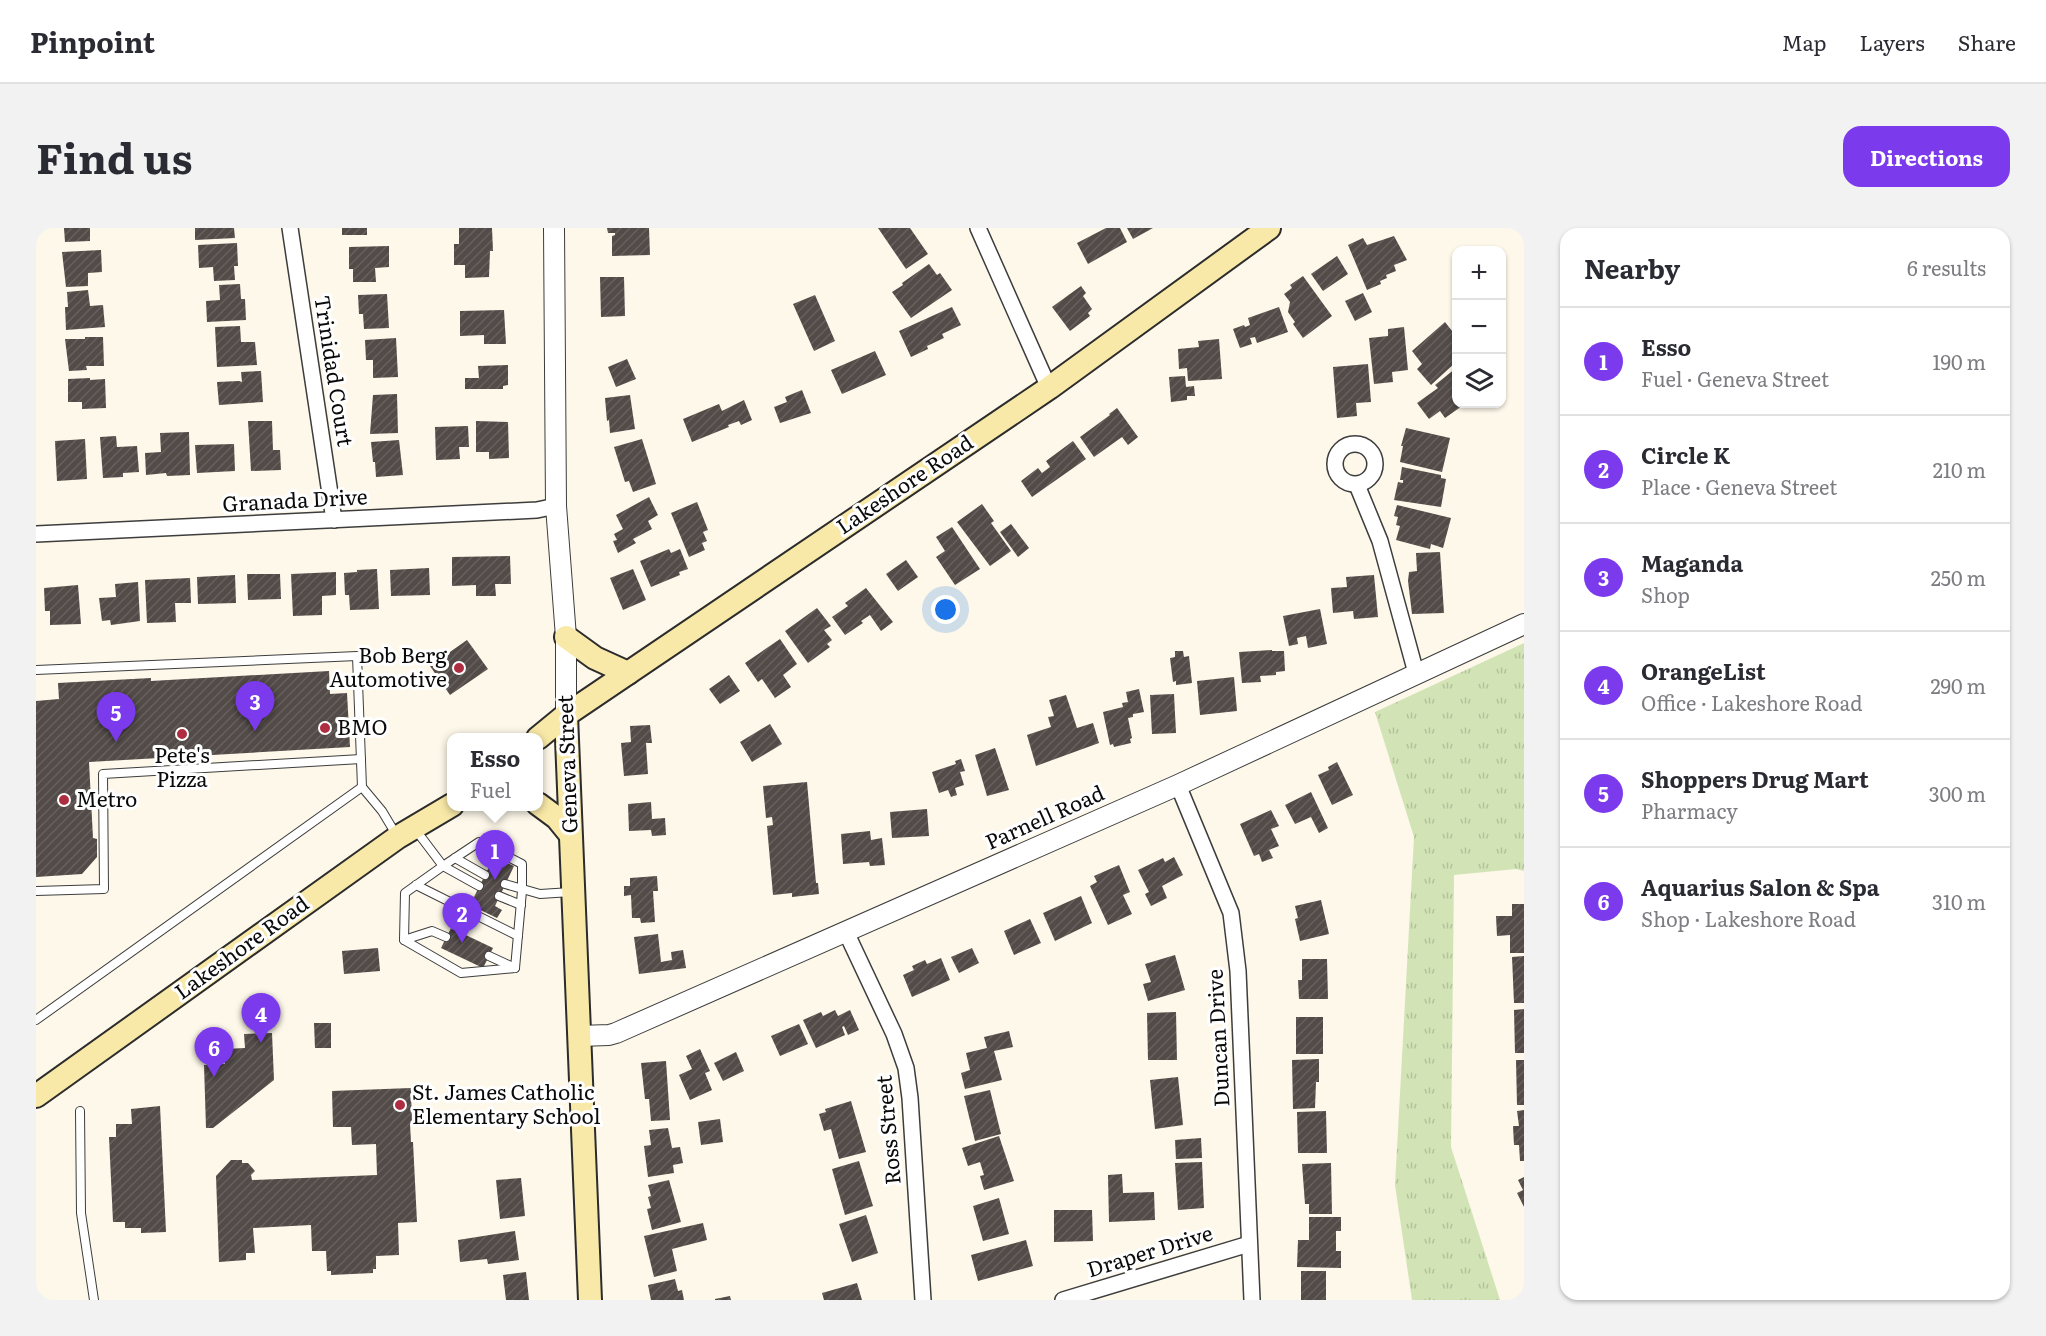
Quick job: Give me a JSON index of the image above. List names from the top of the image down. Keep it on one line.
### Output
{"streets":{"main road":["Lakeshore Road","Geneva Street"],"street":["Trinidad Court","Granada Drive","Parnell Road","Duncan Drive","Ross Street","Draper Drive"]},"crossings":[["Trinidad Court","Granada Drive"],["Lakeshore Road","Geneva Street"],["Granada Drive","Geneva Street"],["Geneva Street","Parnell Road"],["Parnell Road","Duncan Drive"],["Parnell Road","Ross Street"],["Duncan Drive","Draper Drive"]],"places":["Bob Berg Automotive","BMO","Pete's Pizza","Metro","St. James Catholic Elementary School"],"page":{"header":"Pinpoint","nav":["Map","Layers","Share"],"title":"Find us","buttons":"Directions","heading":["Nearby","6 results"],"map_buttons":["+","−"],"list":[{"mark":"1","name":"Esso","note":"Fuel · Geneva Street","value":"190 m"},{"mark":"2","name":"Circle K","note":"Place · Geneva Street","value":"210 m"},{"mark":"3","name":"Maganda","note":"Shop","value":"250 m"},{"mark":"4","name":"OrangeList","note":"Office · Lakeshore Road","value":"290 m"},{"mark":"5","name":"Shoppers Drug Mart","note":"Pharmacy","value":"300 m"},{"mark":"6","name":"Aquarius Salon & Spa","note":"Shop · Lakeshore Road","value":"310 m"}],"pins":["3","5","1","2","4","6"],"popup":["Esso","Fuel"]}}
